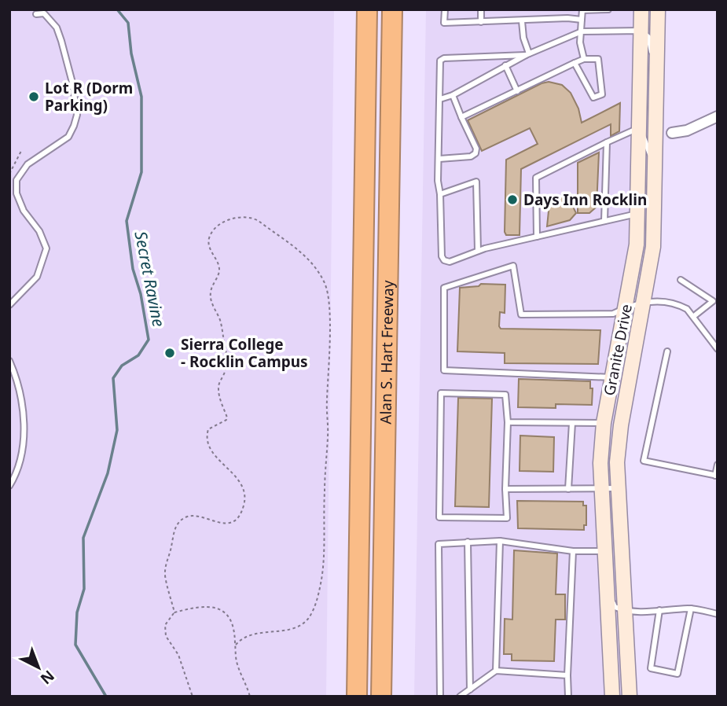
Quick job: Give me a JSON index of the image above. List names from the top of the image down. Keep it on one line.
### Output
{"streets":{"highway":["Alan S. Hart Freeway"],"street":["Granite Drive"]},"water":["Secret Ravine"],"places":["Lot R (Dorm Parking)","Days Inn Rocklin","Sierra College - Rocklin Campus"],"north":"bottom right"}
